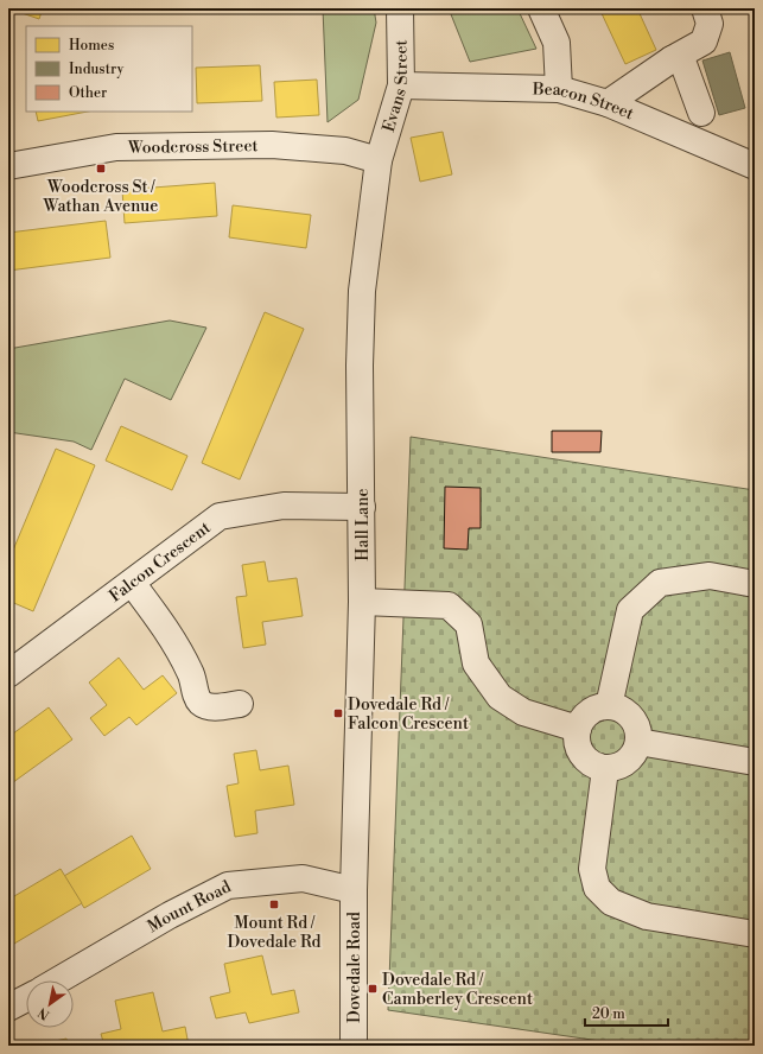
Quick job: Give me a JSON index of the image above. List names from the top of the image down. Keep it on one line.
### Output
{"streets":{"street":["Evans Street","Beacon Street","Woodcross Street","Hall Lane","Falcon Crescent","Mount Road","Dovedale Road"]},"crossings":[["Evans Street","Beacon Street"],["Evans Street","Woodcross Street"],["Evans Street","Hall Lane"],["Woodcross Street","Hall Lane"],["Hall Lane","Falcon Crescent"],["Hall Lane","Mount Road"],["Hall Lane","Dovedale Road"],["Mount Road","Dovedale Road"]],"places":{"transit":["Woodcross St / Wathan Avenue","Dovedale Rd / Falcon Crescent","Mount Rd / Dovedale Rd","Dovedale Rd / Camberley Crescent"]},"legend":["Homes","Industry","Other"],"scale_bar":"20 m","north":"bottom left"}
